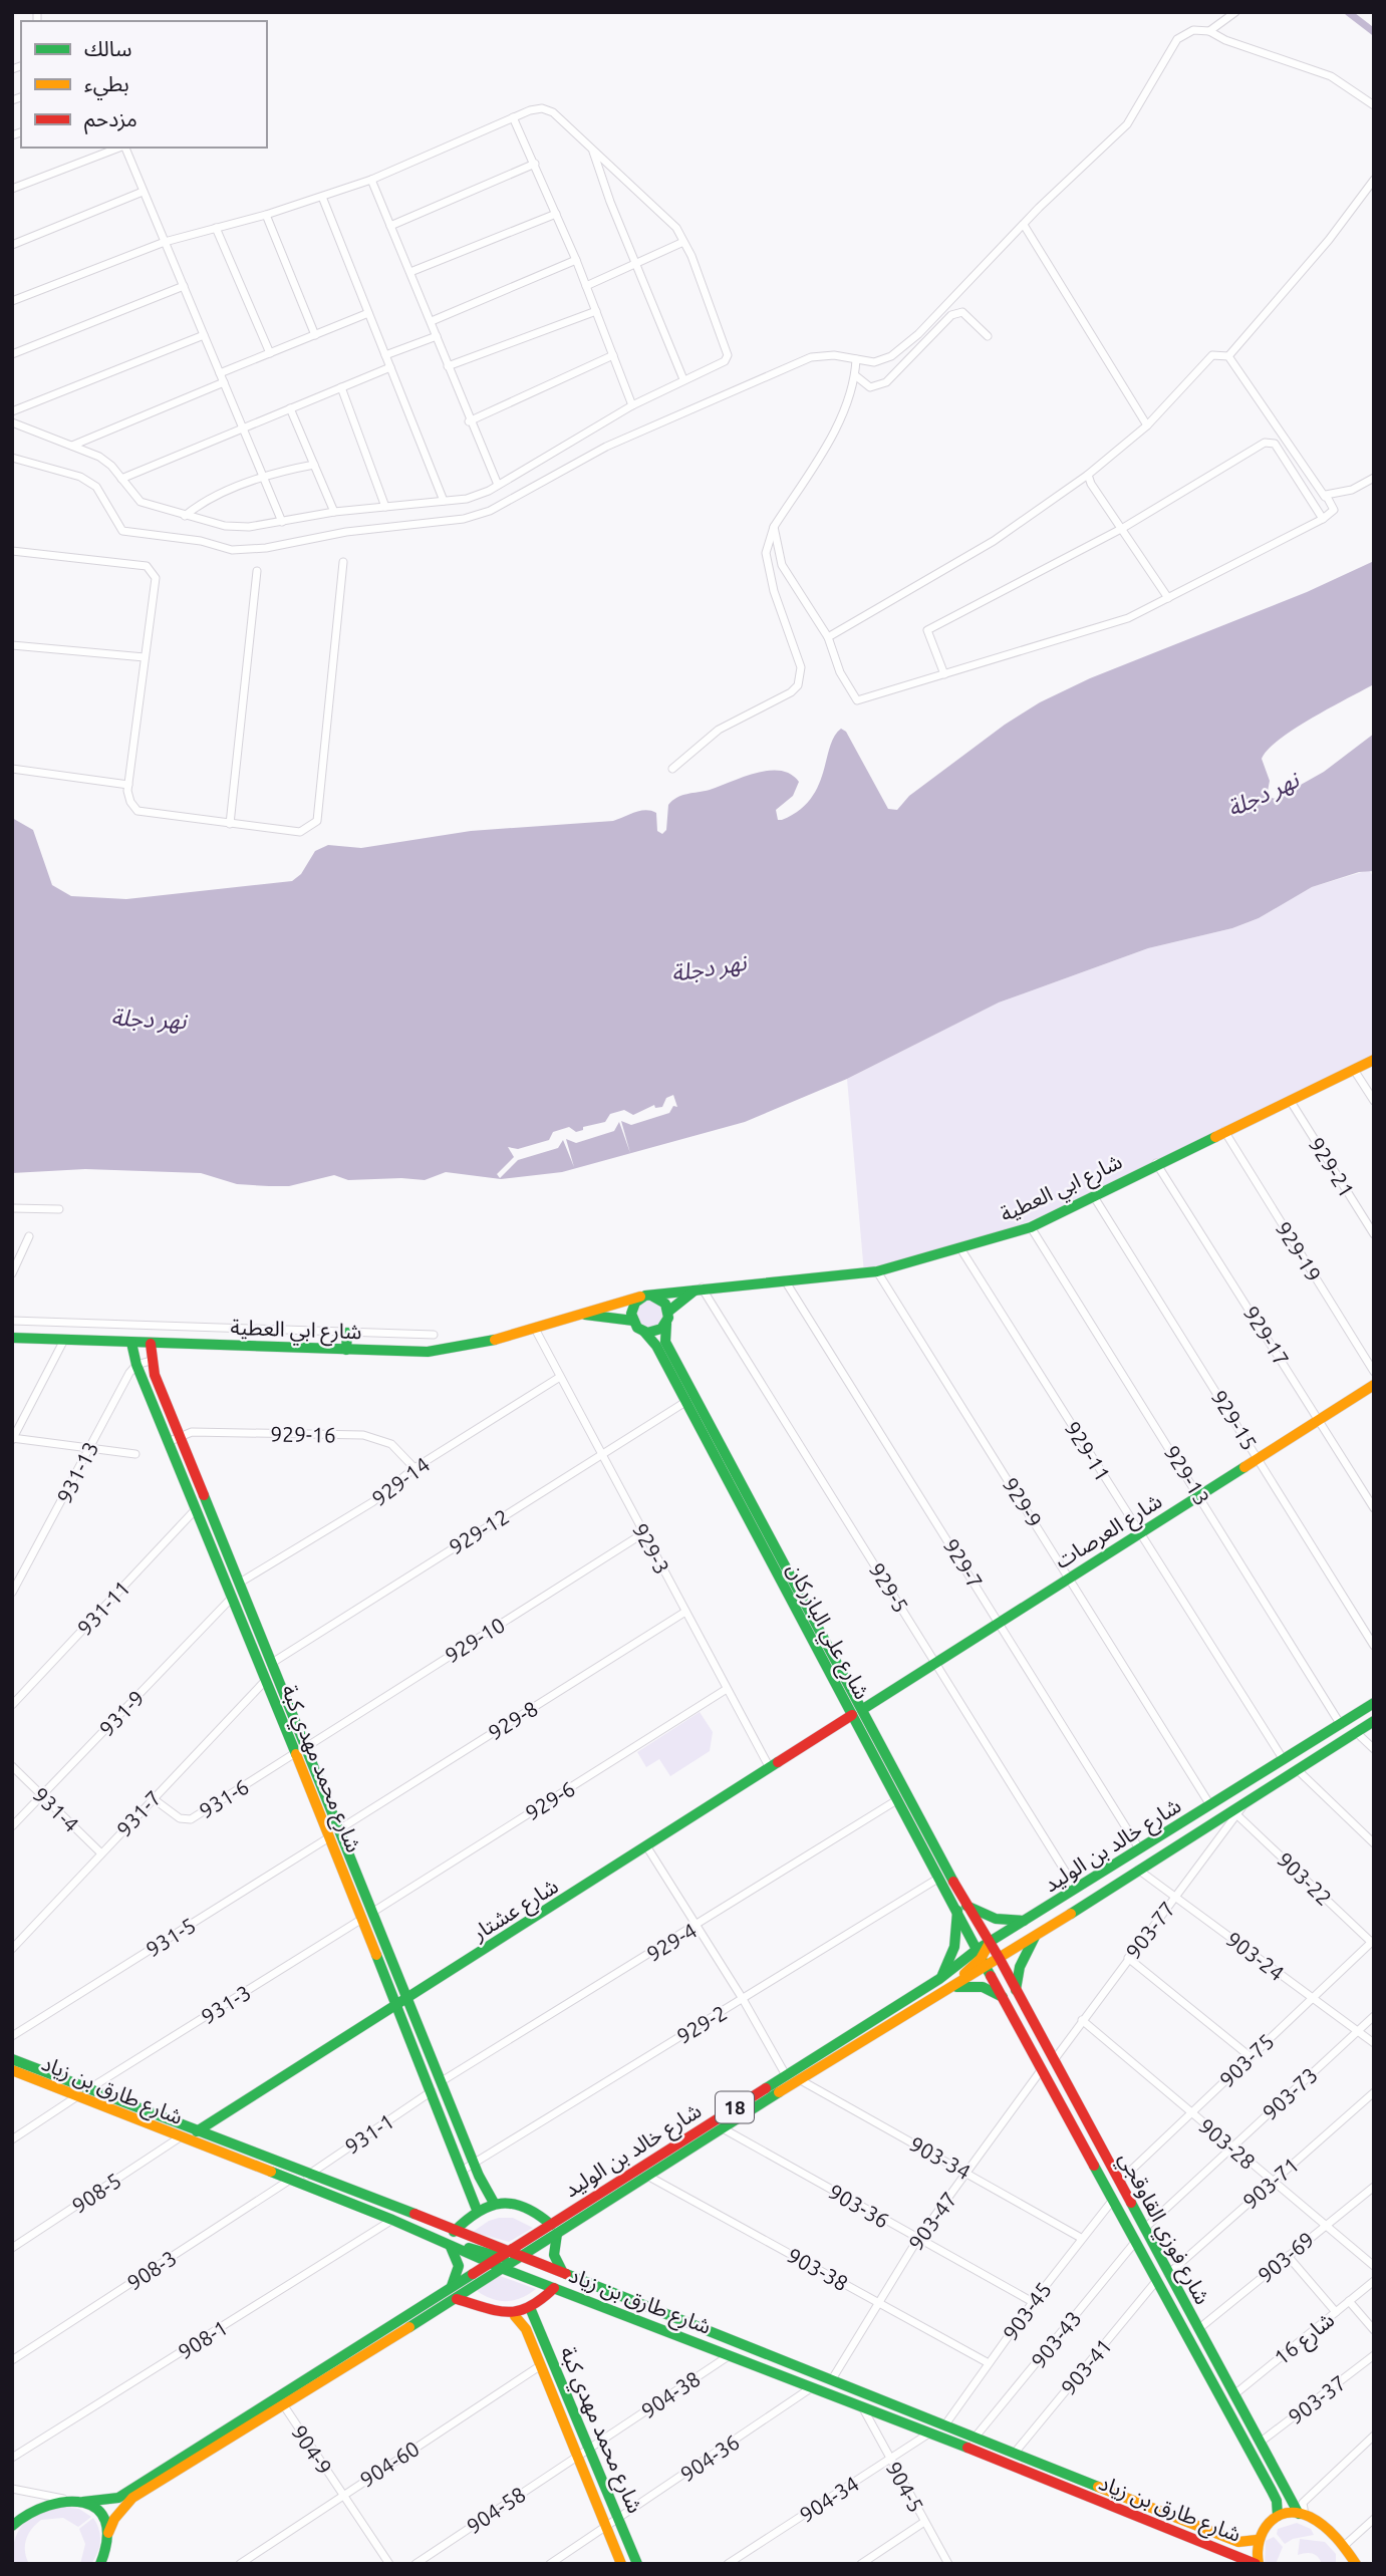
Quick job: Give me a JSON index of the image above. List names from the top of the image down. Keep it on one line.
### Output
{"streets":{"street":["929-21","شارع ابي العطية","929-19","929-17","929-15","929-16","929-11","931-13","929-13","929-14","929-9","شارع العرصات","929-12","929-3","929-7","929-5","931-11","شارع علي البازركان","929-10","931-9","929-8","شارع محمد مهدي كبة","931-6","929-6","931-4","931-7","شارع خالد بن الوليد","903-22","شارع عشتار","903-77","931-5","929-4","903-24","931-3","929-2","903-75","شارع طارق بن زياد","903-73","18","931-1","903-28","903-34","903-71","908-5","903-36","903-47","شارع فوزي القاوقجي","903-69","903-38","908-3","903-45","شارع 16","908-1","903-43","903-41","904-38","903-37","904-9","904-36","904-60","904-5","904-34","904-58"]},"crossings":[["929-21","شارع ابي العطية"],["شارع ابي العطية","929-19"],["شارع ابي العطية","929-17"],["شارع ابي العطية","929-15"],["شارع ابي العطية","929-11"],["شارع ابي العطية","929-13"],["شارع ابي العطية","929-9"],["شارع ابي العطية","929-3"],["شارع ابي العطية","929-7"],["شارع ابي العطية","929-5"],["شارع ابي العطية","شارع علي البازركان"],["شارع ابي العطية","شارع محمد مهدي كبة"],["929-17","شارع العرصات"],["929-15","شارع العرصات"],["929-16","929-14"],["929-16","شارع محمد مهدي كبة"],["929-11","شارع العرصات"],["929-11","شارع خالد بن الوليد"],["931-13","شارع محمد مهدي كبة"],["929-13","شارع العرصات"],["929-13","شارع خالد بن الوليد"],["929-14","929-3"],["929-14","شارع محمد مهدي كبة"],["929-9","شارع العرصات"],["929-9","شارع خالد بن الوليد"],["شارع العرصات","929-7"],["شارع العرصات","929-5"],["شارع العرصات","شارع علي البازركان"],["929-12","929-3"],["929-12","شارع علي البازركان"],["929-12","شارع محمد مهدي كبة"],["929-3","929-10"],["929-3","929-8"],["929-3","929-6"],["929-3","شارع عشتار"],["929-7","شارع خالد بن الوليد"],["929-5","شارع خالد بن الوليد"],["931-11","شارع محمد مهدي كبة"],["شارع علي البازركان","شارع خالد بن الوليد"],["شارع علي البازركان","شارع عشتار"],["شارع علي البازركان","929-4"],["شارع علي البازركان","929-2"],["شارع علي البازركان","شارع فوزي القاوقجي"],["929-10","شارع محمد مهدي كبة"],["931-9","شارع محمد مهدي كبة"],["931-9","931-4"],["929-8","شارع محمد مهدي كبة"],["شارع محمد مهدي كبة","931-6"],["شارع محمد مهدي كبة","929-6"],["شارع محمد مهدي كبة","931-7"],["شارع محمد مهدي كبة","شارع عشتار"],["شارع محمد مهدي كبة","931-5"],["شارع محمد مهدي كبة","929-4"],["شارع محمد مهدي كبة","931-3"],["شارع محمد مهدي كبة","929-2"],["شارع محمد مهدي كبة","931-1"],["شارع محمد مهدي كبة","904-38"],["شارع محمد مهدي كبة","904-36"],["شارع محمد مهدي كبة","904-60"],["شارع محمد مهدي كبة","904-58"],["931-6","931-7"],["931-4","931-7"],["شارع خالد بن الوليد","903-77"],["شارع خالد بن الوليد","903-24"],["شارع خالد بن الوليد","شارع طارق بن زياد"],["شارع خالد بن الوليد","903-34"],["شارع خالد بن الوليد","903-36"],["شارع خالد بن الوليد","شارع فوزي القاوقجي"],["شارع خالد بن الوليد","903-38"],["شارع خالد بن الوليد","904-9"],["903-22","903-77"],["903-22","903-75"],["شارع عشتار","شارع طارق بن زياد"],["903-77","903-24"],["903-77","903-28"],["903-77","شارع فوزي القاوقجي"],["903-24","903-75"],["903-24","903-73"],["931-3","شارع طارق بن زياد"],["903-75","903-28"],["903-75","شارع فوزي القاوقجي"],["شارع طارق بن زياد","931-1"],["شارع طارق بن زياد","908-5"],["شارع طارق بن زياد","903-47"],["شارع طارق بن زياد","908-3"],["شارع طارق بن زياد","903-45"],["شارع طارق بن زياد","908-1"],["شارع طارق بن زياد","903-43"],["شارع طارق بن زياد","903-41"],["شارع طارق بن زياد","904-38"],["شارع طارق بن زياد","904-36"],["شارع طارق بن زياد","904-5"],["شارع طارق بن زياد","904-34"],["903-73","903-28"],["903-73","شارع فوزي القاوقجي"],["903-28","903-71"],["903-28","903-69"],["903-34","903-47"],["903-34","903-45"],["903-71","شارع فوزي القاوقجي"],["903-36","903-47"],["903-36","903-45"],["903-47","شارع فوزي القاوقجي"],["903-47","903-38"],["شارع فوزي القاوقجي","903-69"],["شارع فوزي القاوقجي","903-45"],["شارع فوزي القاوقجي","شارع 16"],["شارع فوزي القاوقجي","903-43"],["شارع فوزي القاوقجي","903-41"],["شارع فوزي القاوقجي","903-37"],["903-38","903-45"],["904-38","904-58"],["904-9","904-60"],["904-5","904-34"]],"water":["نهر دجلة"],"legend":["سالك","بطيء","مزدحم"]}
